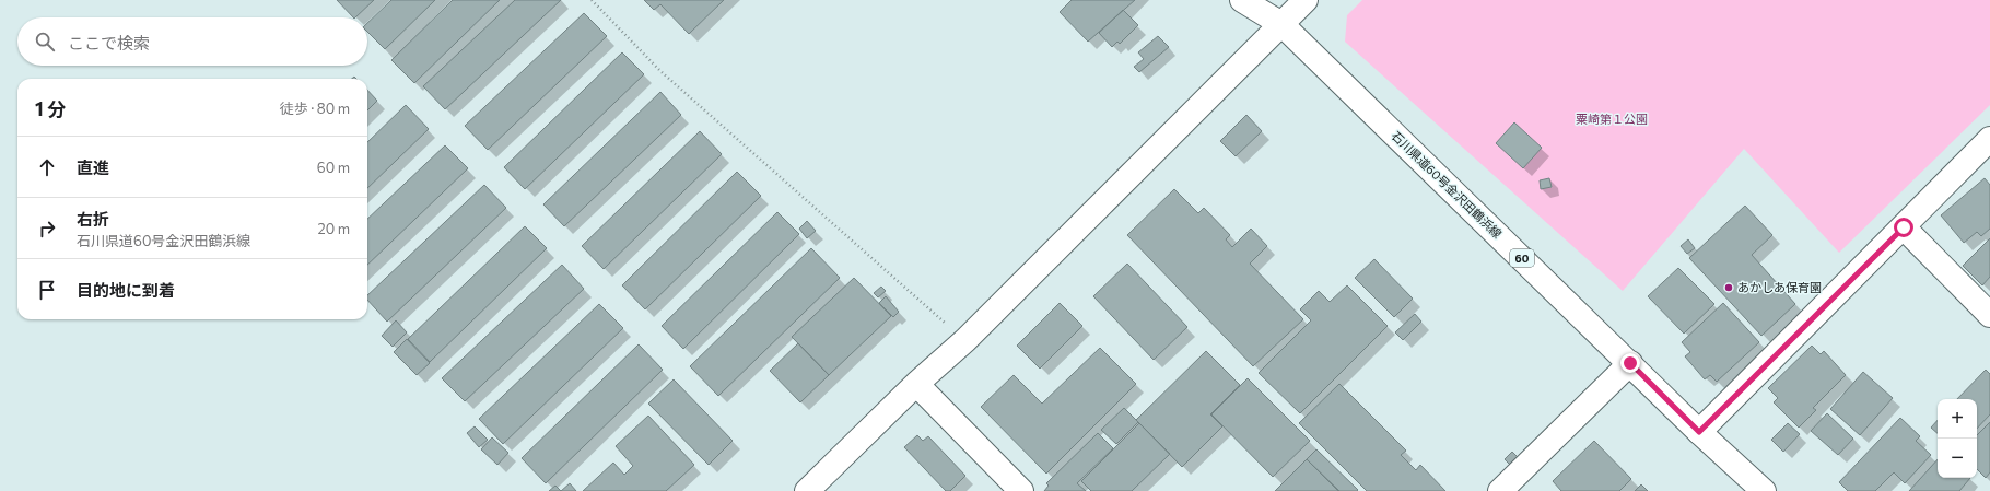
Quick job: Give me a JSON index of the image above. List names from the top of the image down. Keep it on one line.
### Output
{"streets":{"street":["石川県道60号金沢田鶴浜線","60"]},"parks":["粟崎第１公園"],"places":["あかしあ保育園"],"page":{"search":"ここで検索","heading":["1 分","徒歩 · 80 m"],"list":[["直進","60 m"],["右折","石川県道60号金沢田鶴浜線","20 m"],"目的地に到着"],"map_buttons":["+","−"]}}
